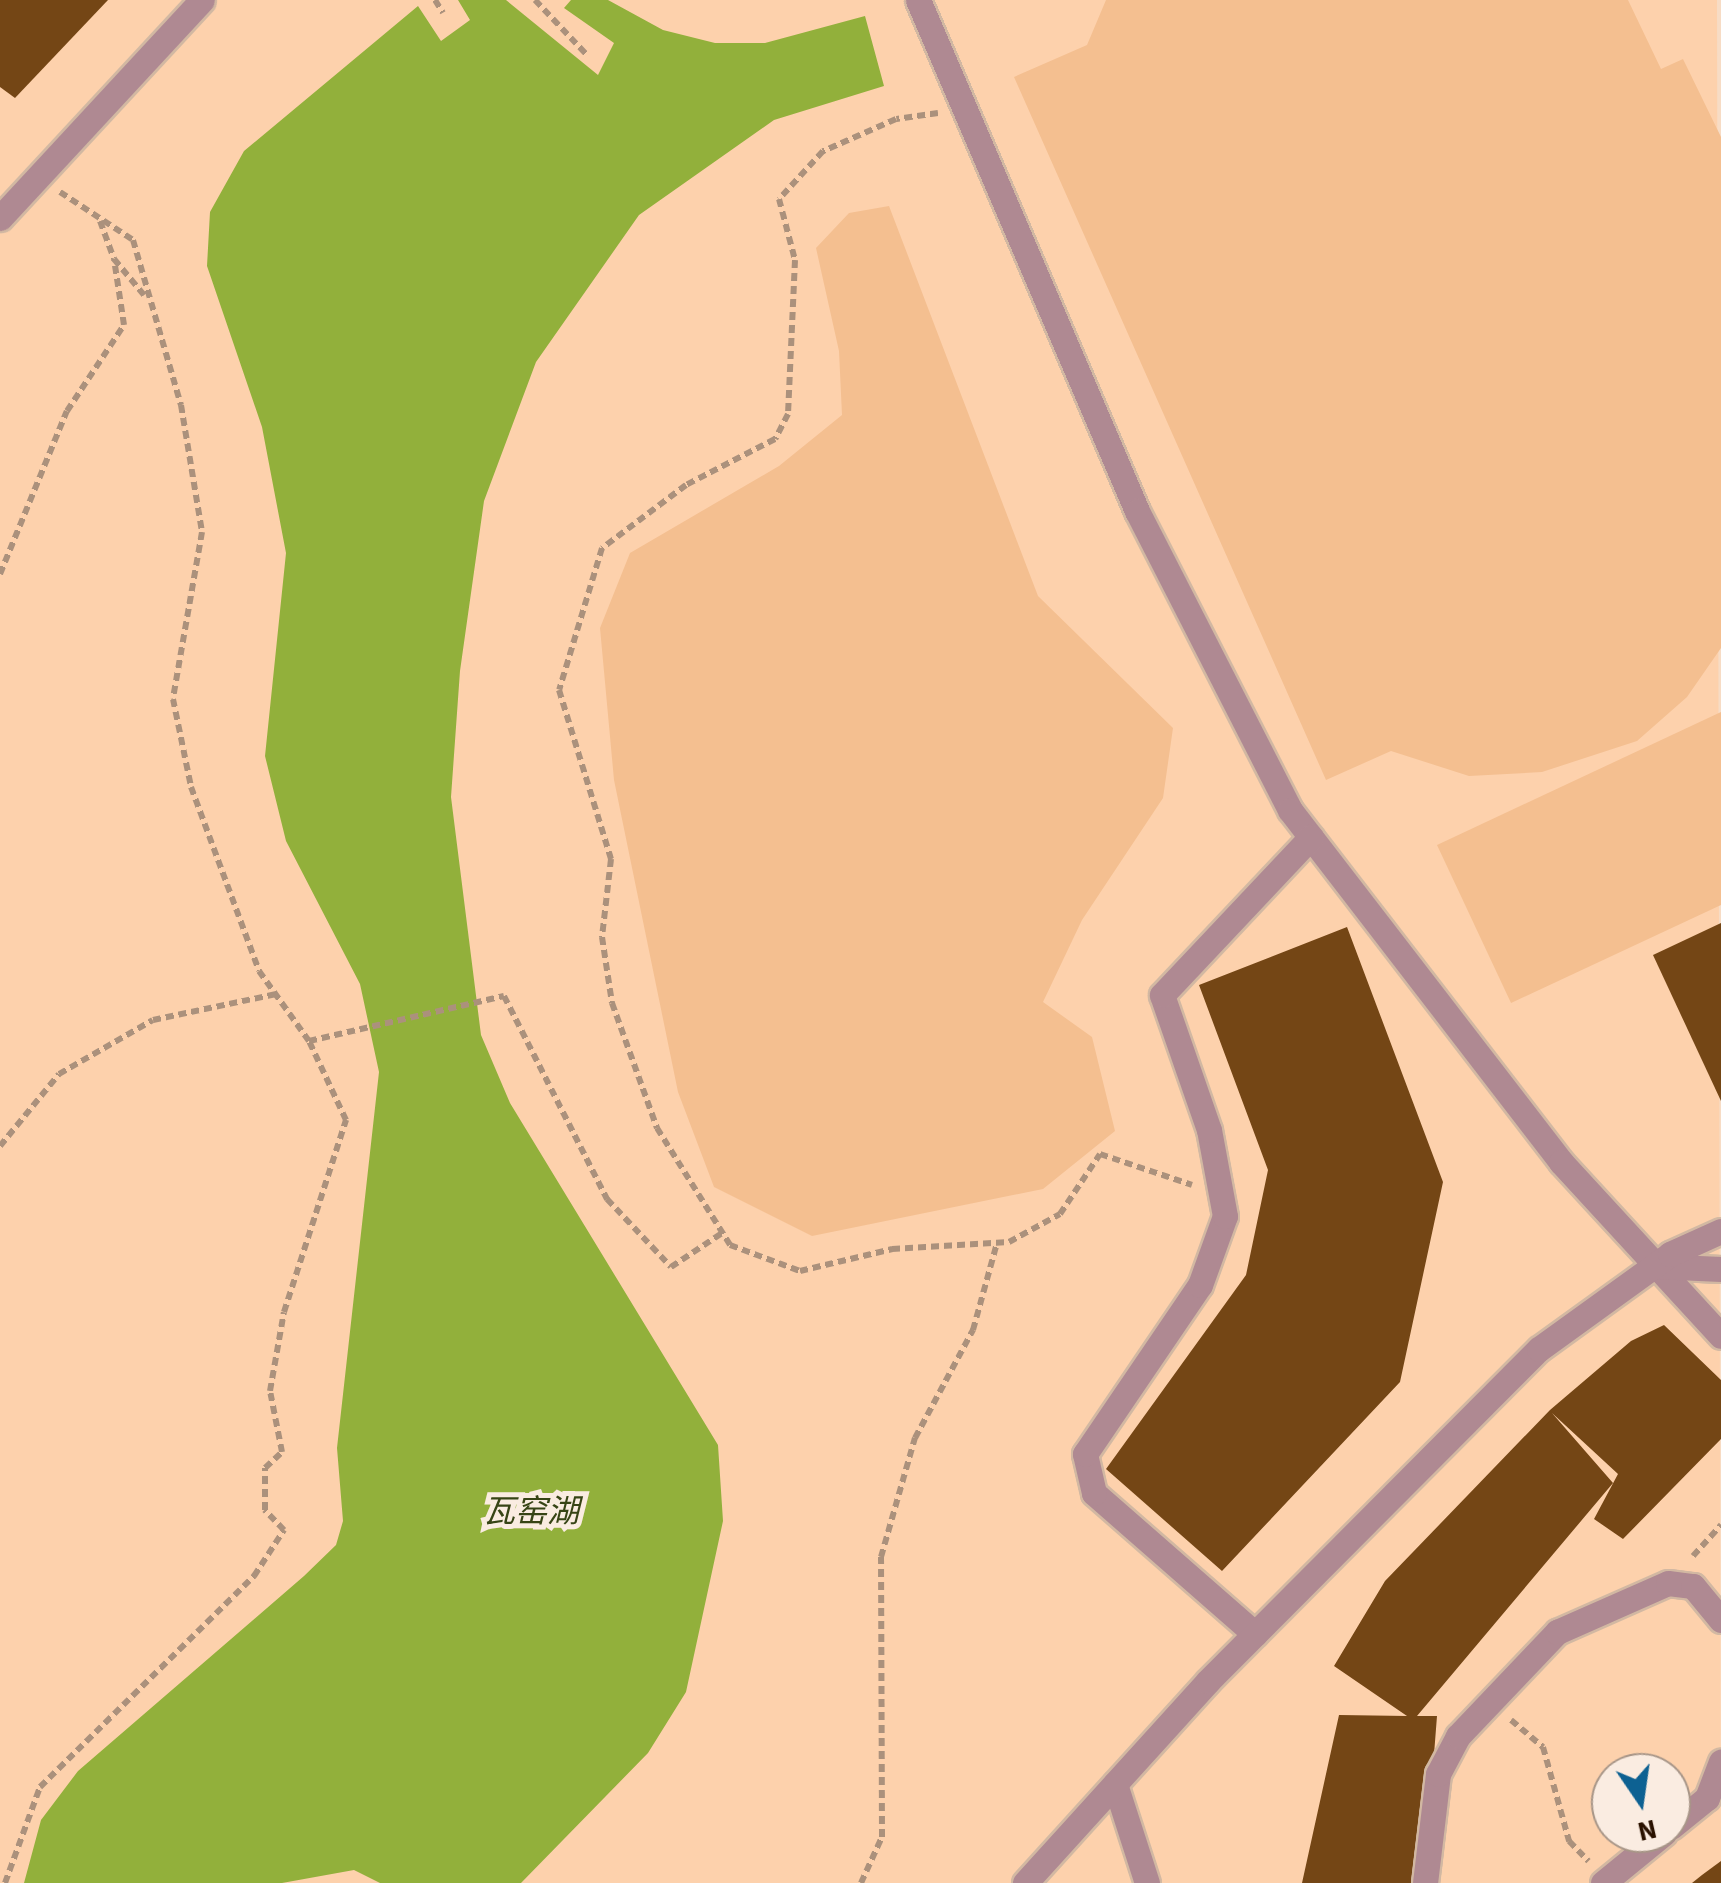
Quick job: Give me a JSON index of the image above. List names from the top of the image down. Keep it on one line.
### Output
{"water":["瓦窑湖"],"north":"bottom"}
